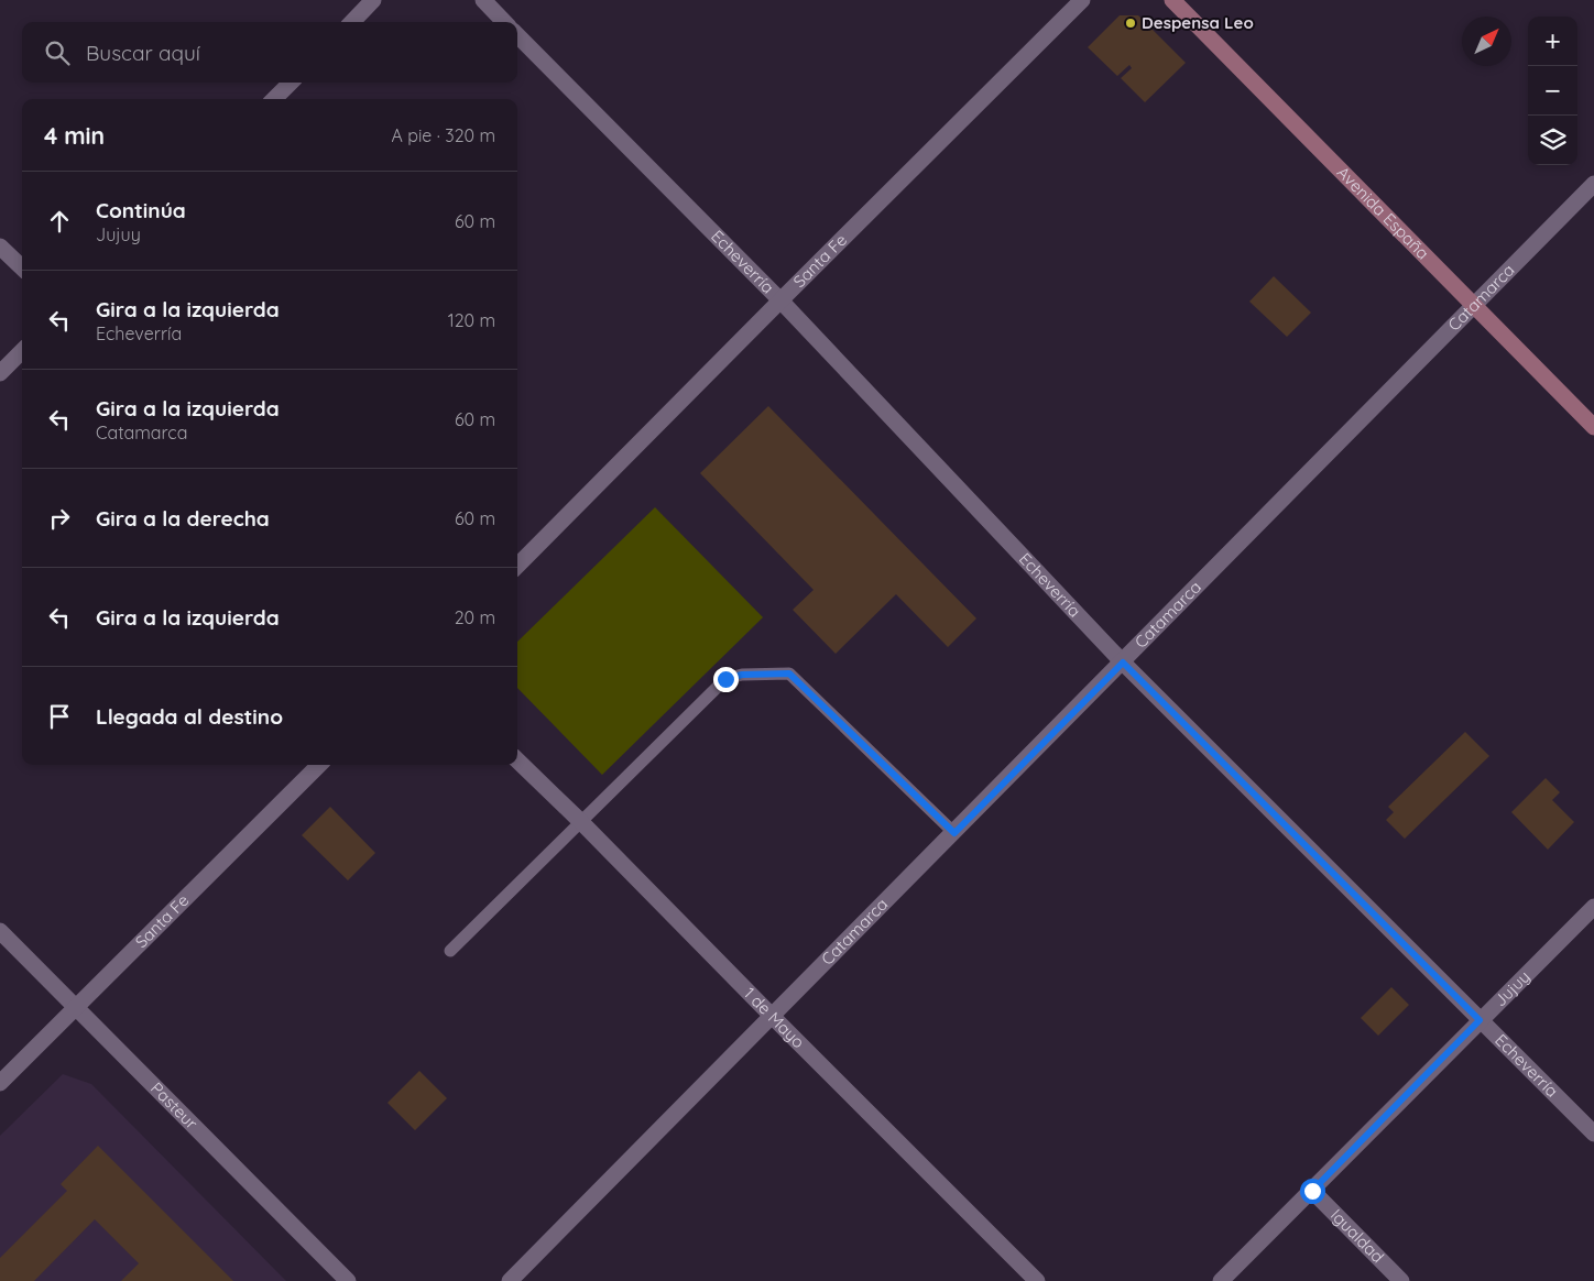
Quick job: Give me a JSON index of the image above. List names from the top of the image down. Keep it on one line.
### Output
{"streets":{"street":["Avenida España","Santa Fe","Echeverría","Catamarca","Jujuy","1 de Mayo","Pasteur","Igualdad"]},"crossings":[["Avenida España","Catamarca"],["Santa Fe","Echeverría"],["Santa Fe","Pasteur"],["Echeverría","Catamarca"],["Echeverría","Jujuy"],["Catamarca","1 de Mayo"],["Jujuy","Igualdad"]],"places":["Despensa Leo"],"north":"top right","page":{"map_buttons":["+","−"],"search":"Buscar aquí","heading":["4 min","A pie · 320 m"],"list":[["Continúa","Jujuy","60 m"],["Gira a la izquierda","Echeverría","120 m"],["Gira a la izquierda","Catamarca","60 m"],["Gira a la derecha","60 m"],["Gira a la izquierda","20 m"],"Llegada al destino"]}}
